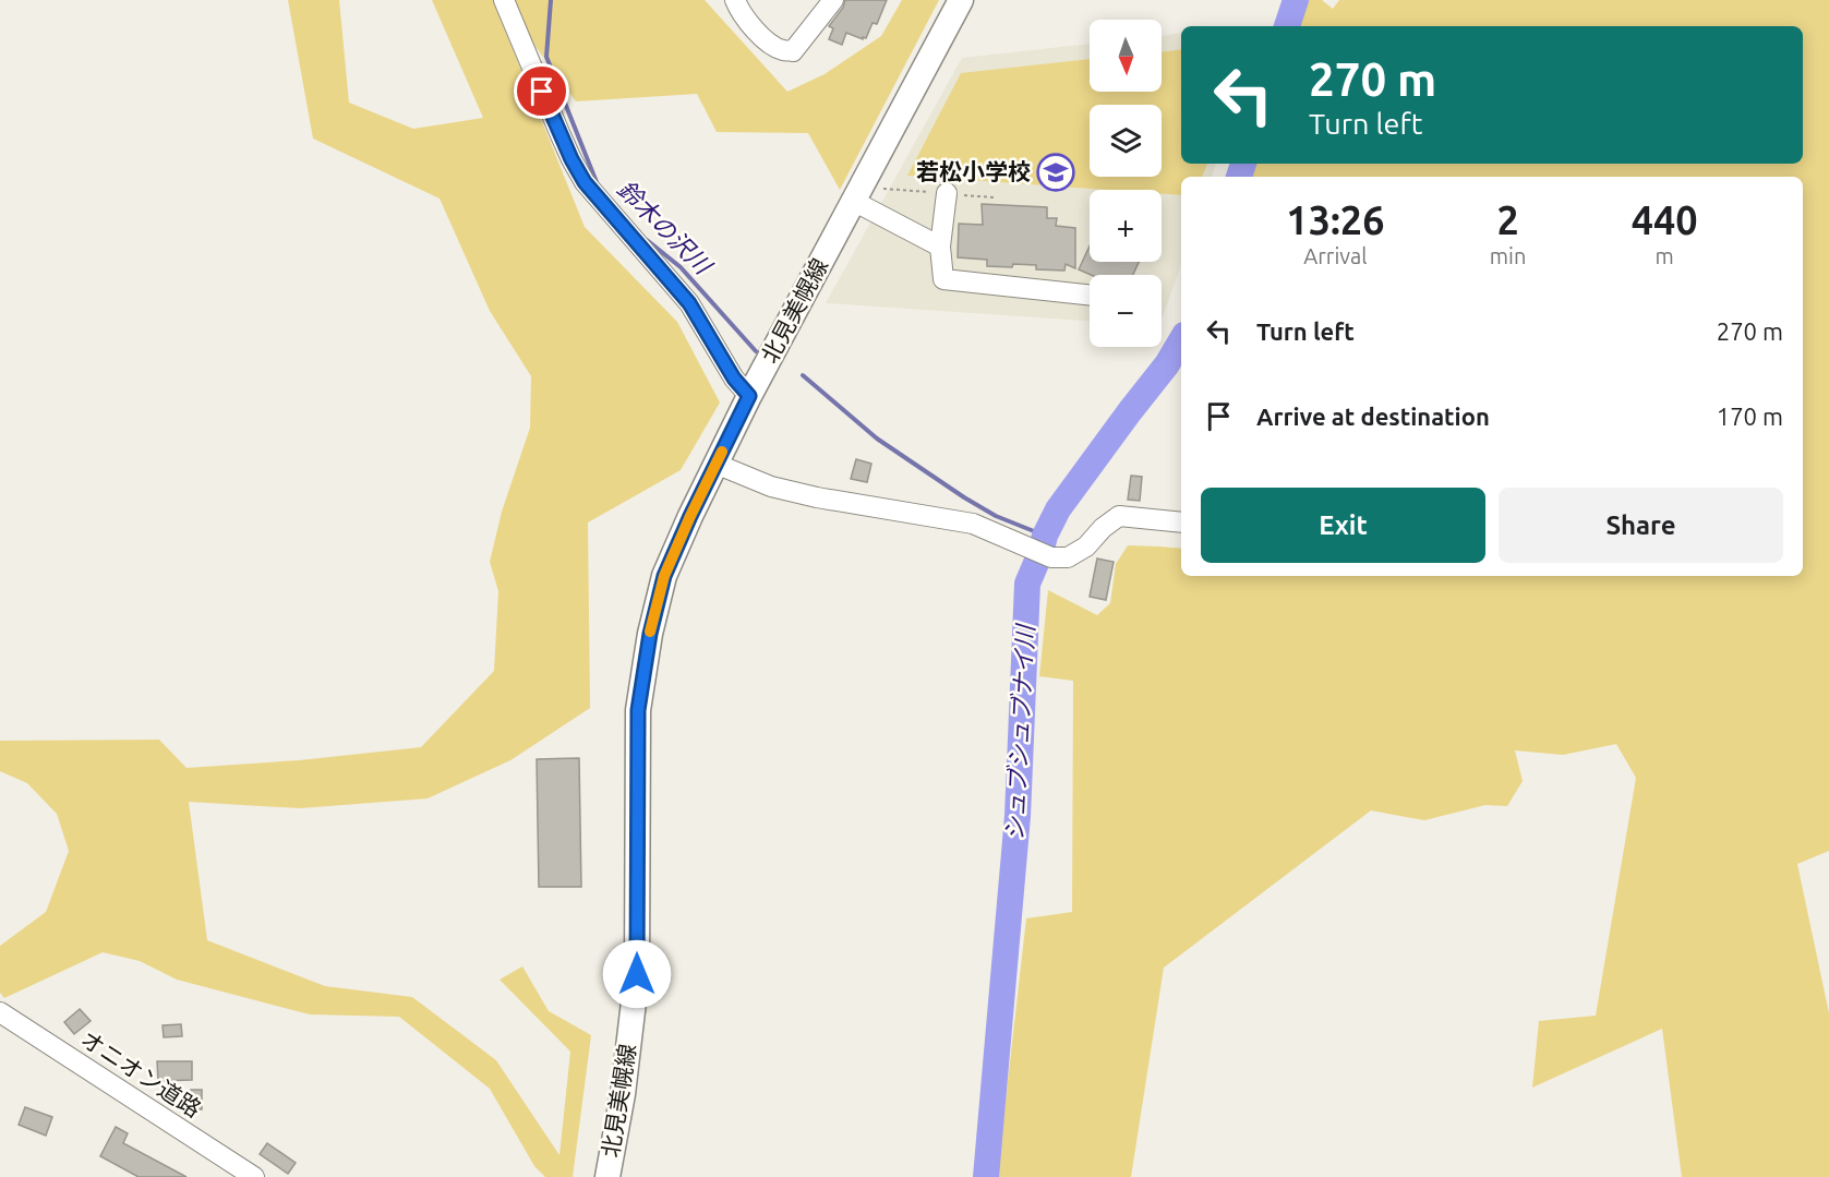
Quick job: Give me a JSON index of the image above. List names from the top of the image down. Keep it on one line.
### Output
{"streets":{"main road":["北見美幌線"],"street":["オニオン道路"]},"water":["鈴木の沢川","シュブシュブナイ川"],"places":{"school or university":["若松小学校"]},"north":"bottom","page":{"map_buttons":["+","−"],"turn":["270 m","Turn left"],"eta":["13:26","Arrival","2","min","440","m"],"list":[{"name":"Turn left","value":"270 m"},{"name":"Arrive at destination","value":"170 m"}],"buttons":["Exit","Share"]}}
